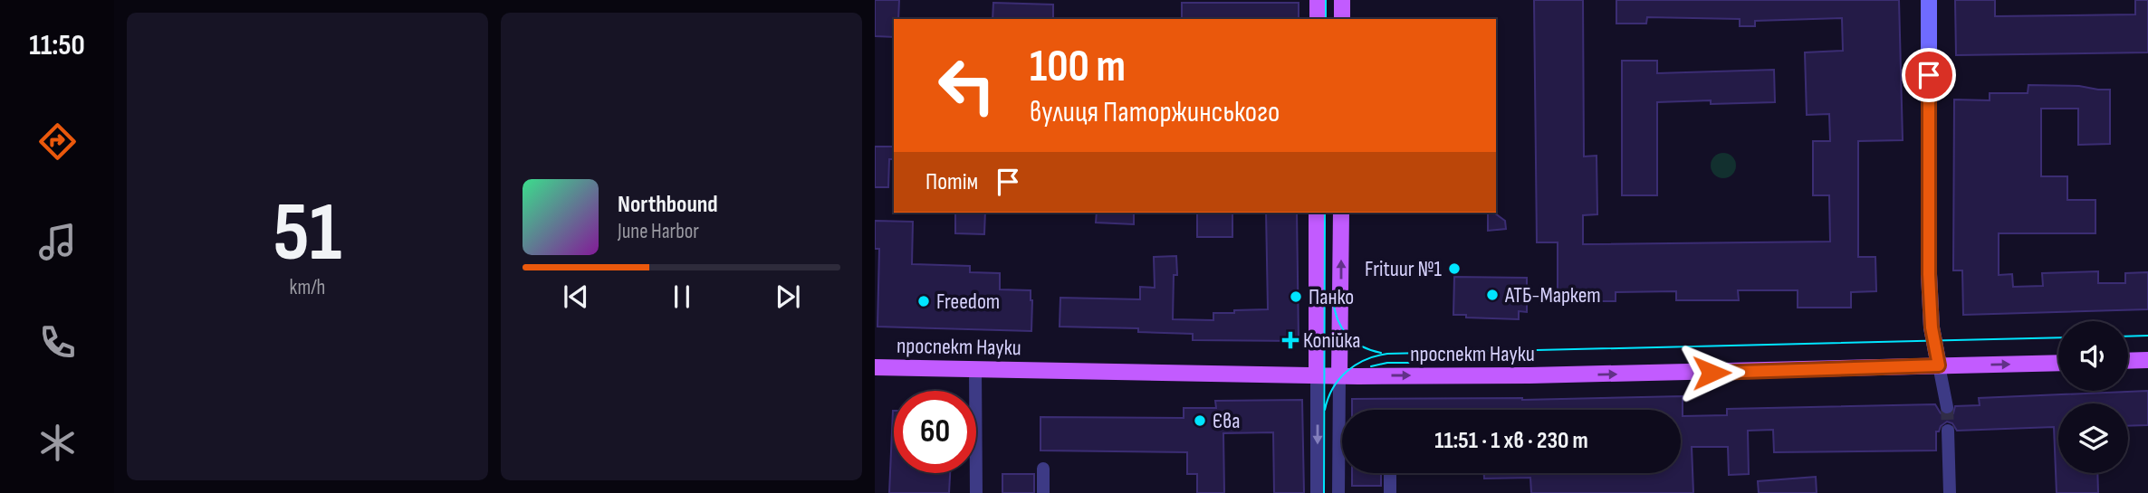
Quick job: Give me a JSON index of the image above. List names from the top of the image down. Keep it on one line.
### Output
{"streets":{"main road":["проспект Науки"]},"one_way":["проспект Науки"],"places":{"other":["Frituur №1","АТБ-Маркет","Панко","Freedom","Єва"],"health":["Копійка"]},"page":{"tabs":"11:50","tile":["51","km/h"],"turn":["100 m","вулиця Паторжинського"],"then":"Потім","song":["Northbound","June Harbor"],"limit":"60","trip":"11:51 · 1 хв · 230 m"}}
